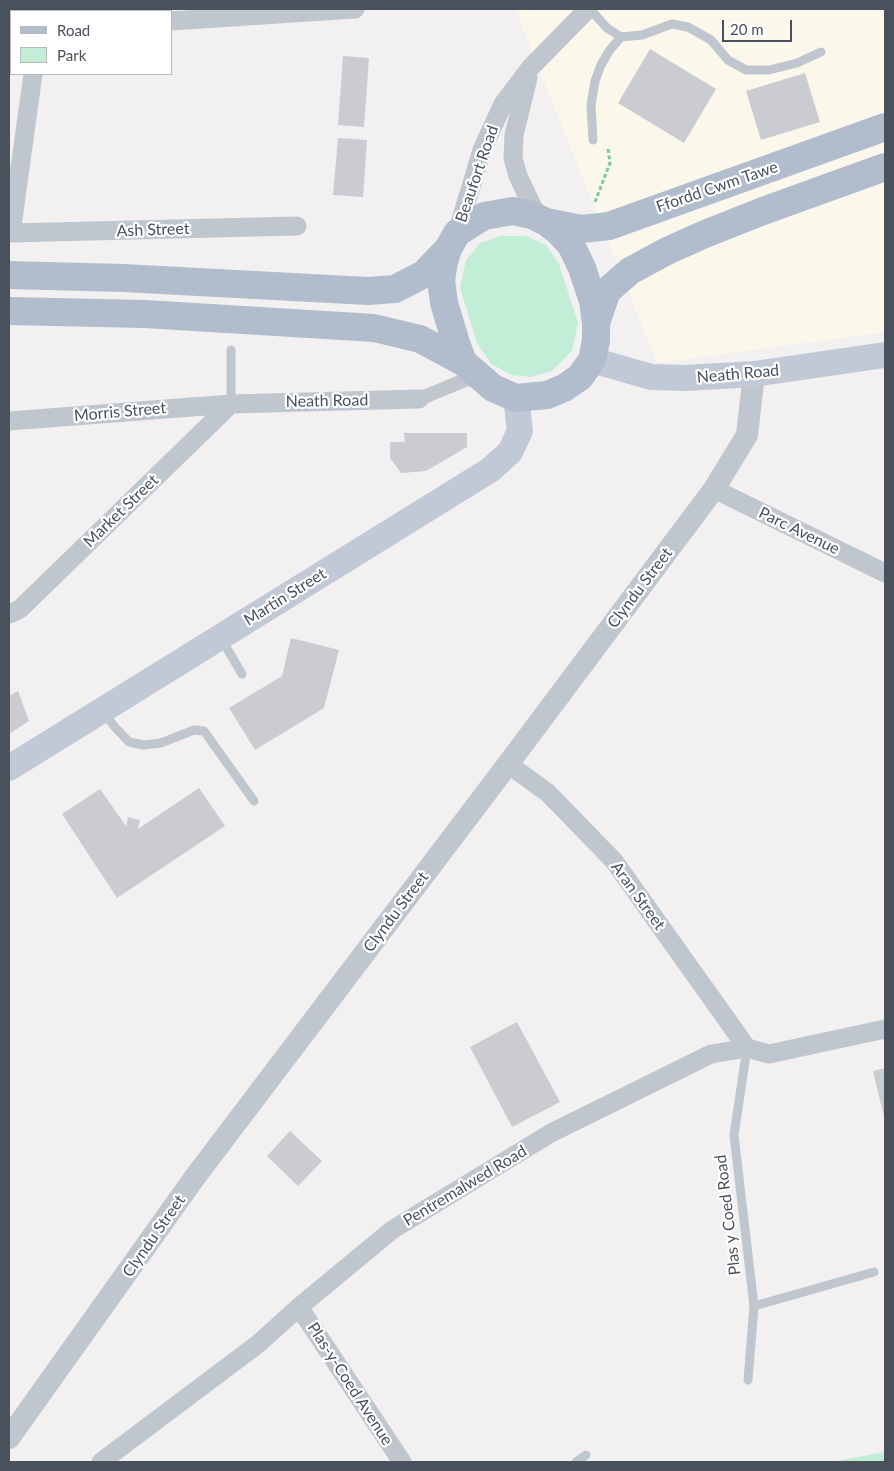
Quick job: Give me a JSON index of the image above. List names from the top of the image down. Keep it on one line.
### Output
{"streets":{"main road":["Ffordd Cwm Tawe","Neath Road","Martin Street"],"street":["Beaufort Road","Ash Street","Morris Street","Market Street","Parc Avenue","Clyndu Street","Aran Street","Pentremalwed Road","Plas-y-Coed Avenue"],"lane":["Plas y Coed Road"]},"crossings":[["Beaufort Road","Ffordd Cwm Tawe"],["Beaufort Road","Neath Road"],["Beaufort Road","Martin Street"],["Ffordd Cwm Tawe","Neath Road"],["Ffordd Cwm Tawe","Martin Street"],["Neath Road","Morris Street"],["Neath Road","Market Street"],["Neath Road","Clyndu Street"],["Neath Road","Martin Street"],["Morris Street","Market Street"],["Parc Avenue","Clyndu Street"],["Clyndu Street","Aran Street"],["Aran Street","Pentremalwed Road"],["Aran Street","Plas y Coed Road"],["Pentremalwed Road","Plas y Coed Road"],["Pentremalwed Road","Plas-y-Coed Avenue"]],"legend":["Road","Park"],"scale_bar":"20 m"}
